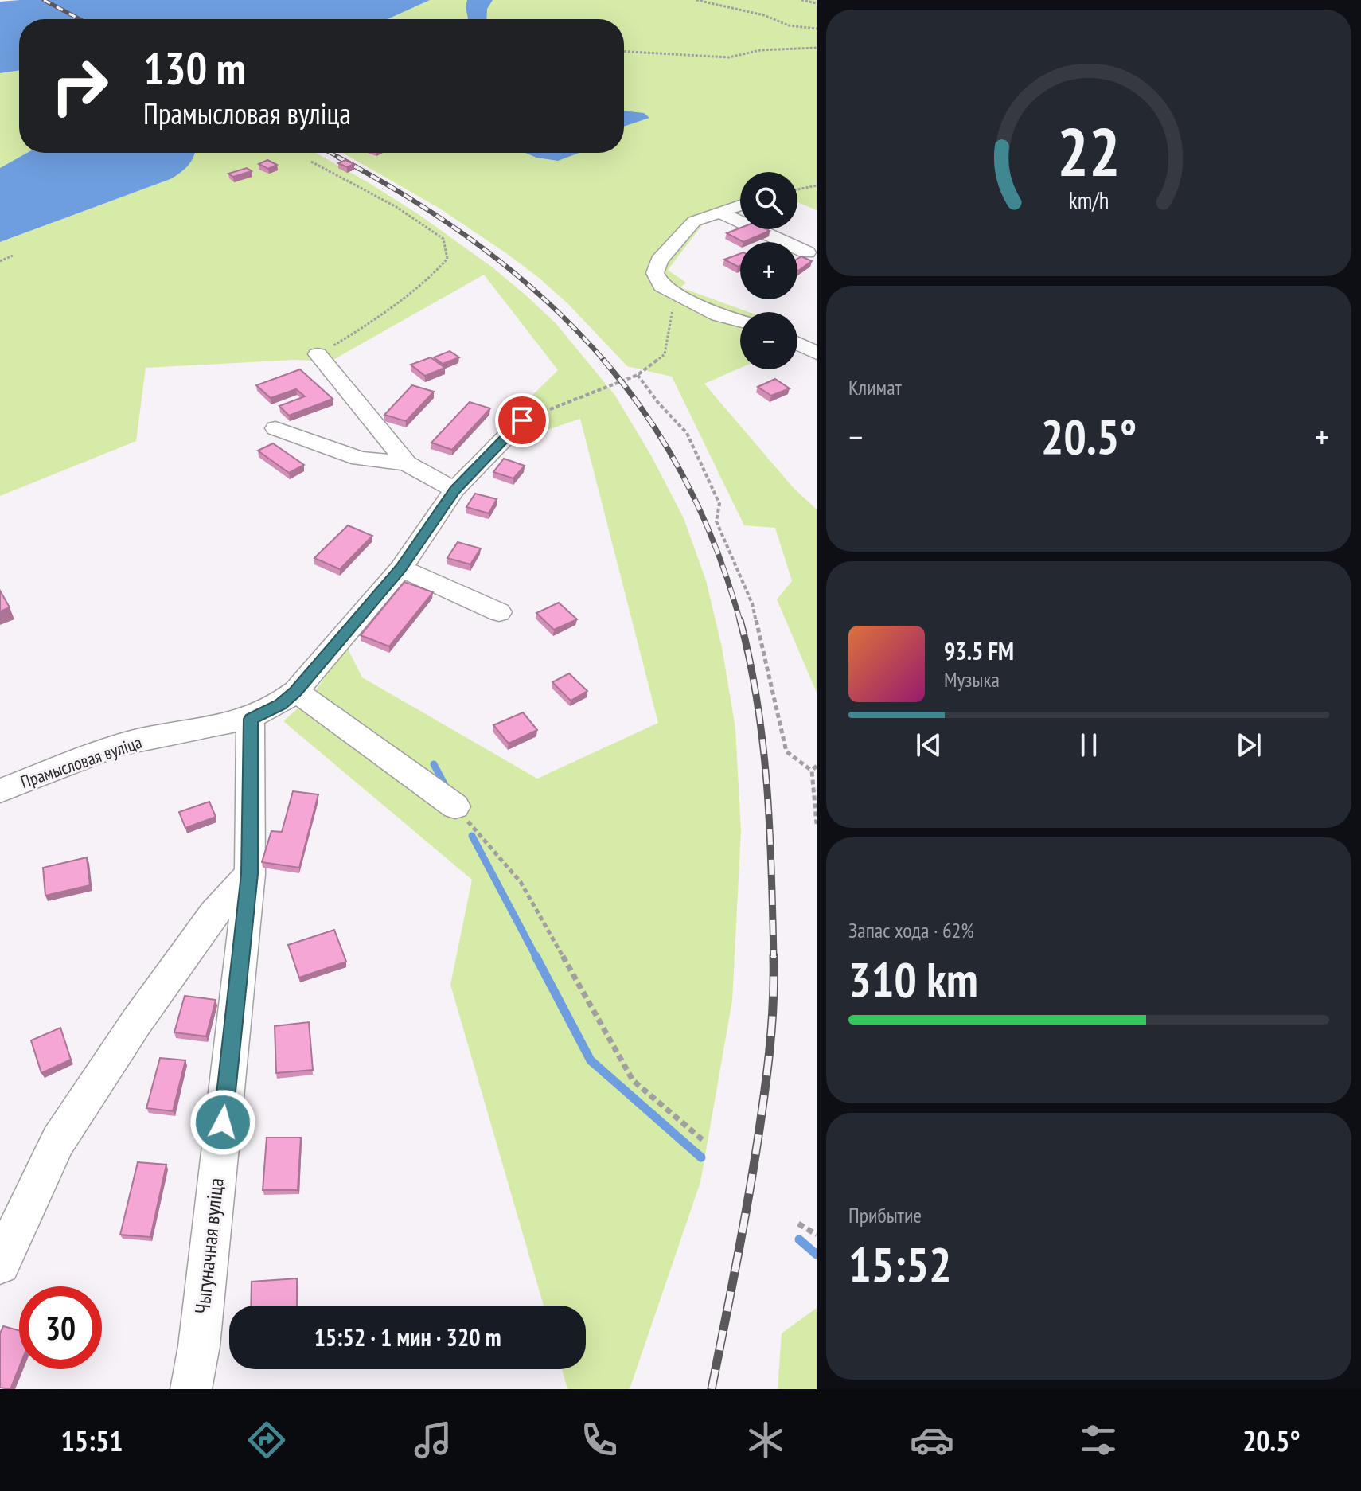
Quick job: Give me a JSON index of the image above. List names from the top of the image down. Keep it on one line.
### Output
{"streets":{"street":["Прамысловая вуліца","Чыгуначная вуліца"]},"crossings":[["Прамысловая вуліца","Чыгуначная вуліца"]],"page":{"turn":["130 m","Прамысловая вуліца"],"map_buttons":["+","−"],"tile":["Климат",["Запас хода · 62%","310 km"],["Прибытие","15:52"]],"heat":["−","20.5°","+"],"song":["93.5 FM","Музыка"],"limit":"30","trip":"15:52 · 1 мин · 320 m","tabs":["15:51","20.5°"],"gauge":["22","km/h"]}}
